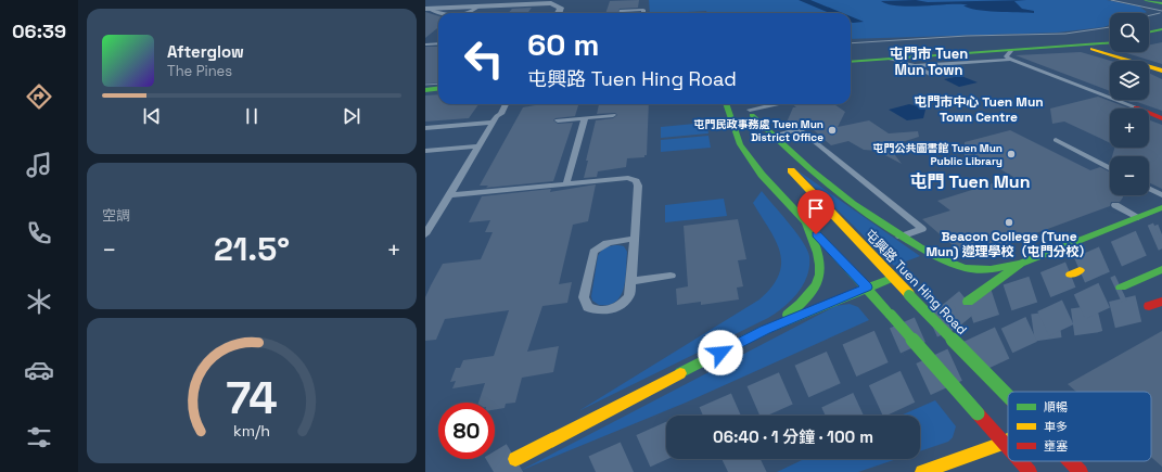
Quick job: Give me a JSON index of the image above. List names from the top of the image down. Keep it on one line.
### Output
{"streets":{"main road":["屯興路 Tuen Hing Road"]},"districts":["屯門市 Tuen Mun Town","屯門市中心 Tuen Mun Town Centre","屯門 Tuen Mun"],"places":["屯門民政事務處 Tuen Mun District Office","屯門公共圖書館 Tuen Mun Public Library","Beacon College (Tune Mun) 遵理學校（屯門分校）"],"legend":["順暢","車多","壅塞"],"page":{"tabs":"06:39","map_buttons":["+","−"],"turn":["60 m","屯興路 Tuen Hing Road"],"song":["Afterglow","The Pines"],"tile":"空調","heat":["−","21.5°","+"],"limit":"80","trip":"06:40 · 1 分鐘 · 100 m","gauge":["74","km/h"]}}
